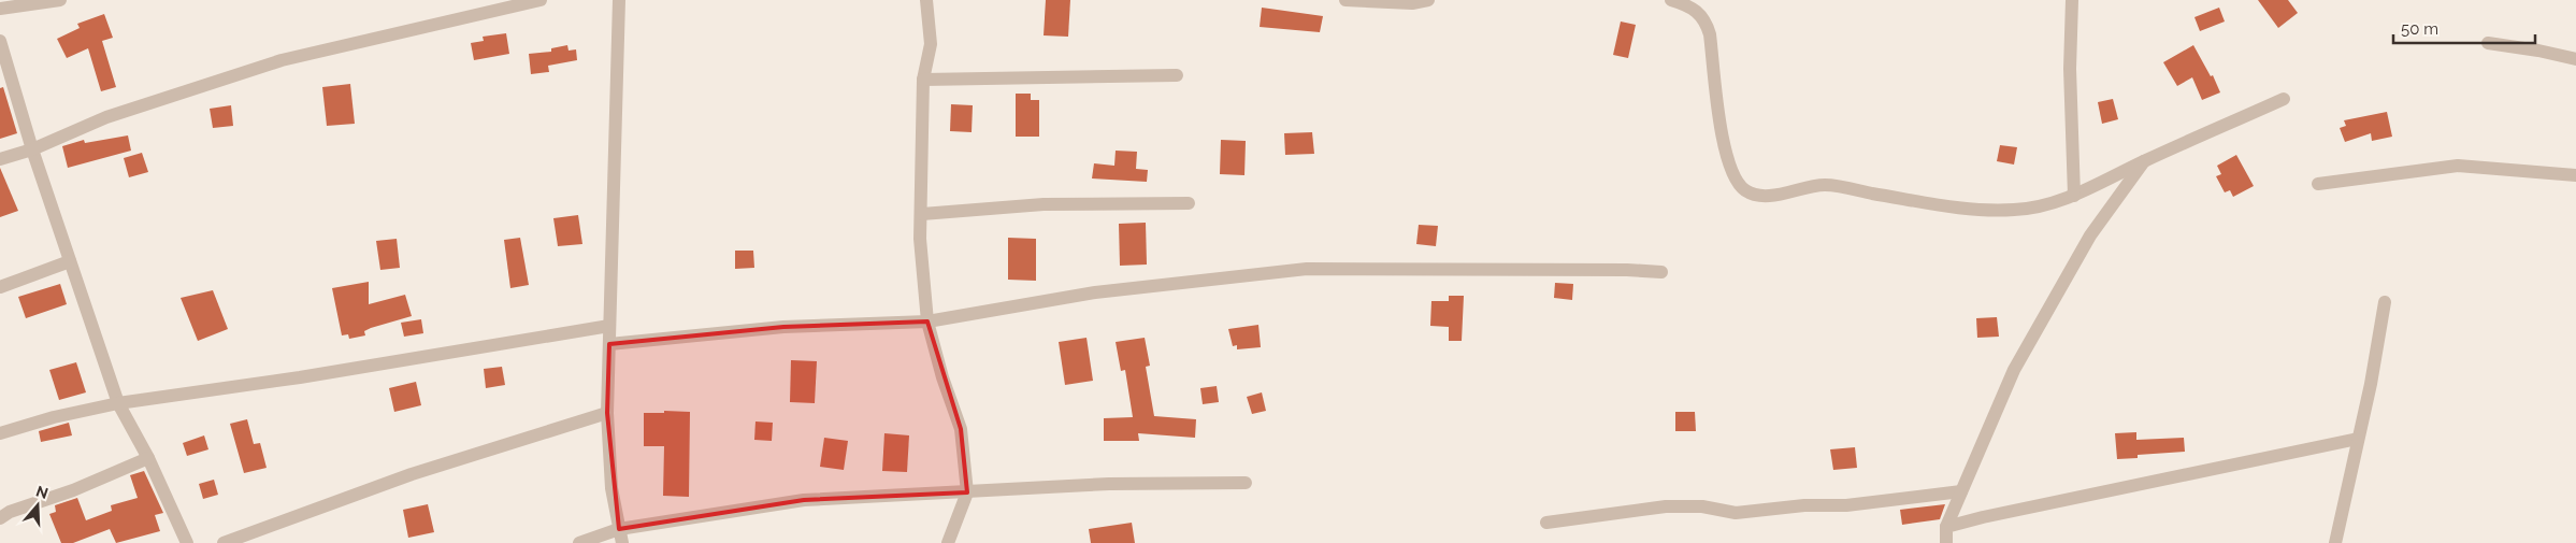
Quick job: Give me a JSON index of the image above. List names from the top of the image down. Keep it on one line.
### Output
{"scale_bar":"50 m","north":"top"}
